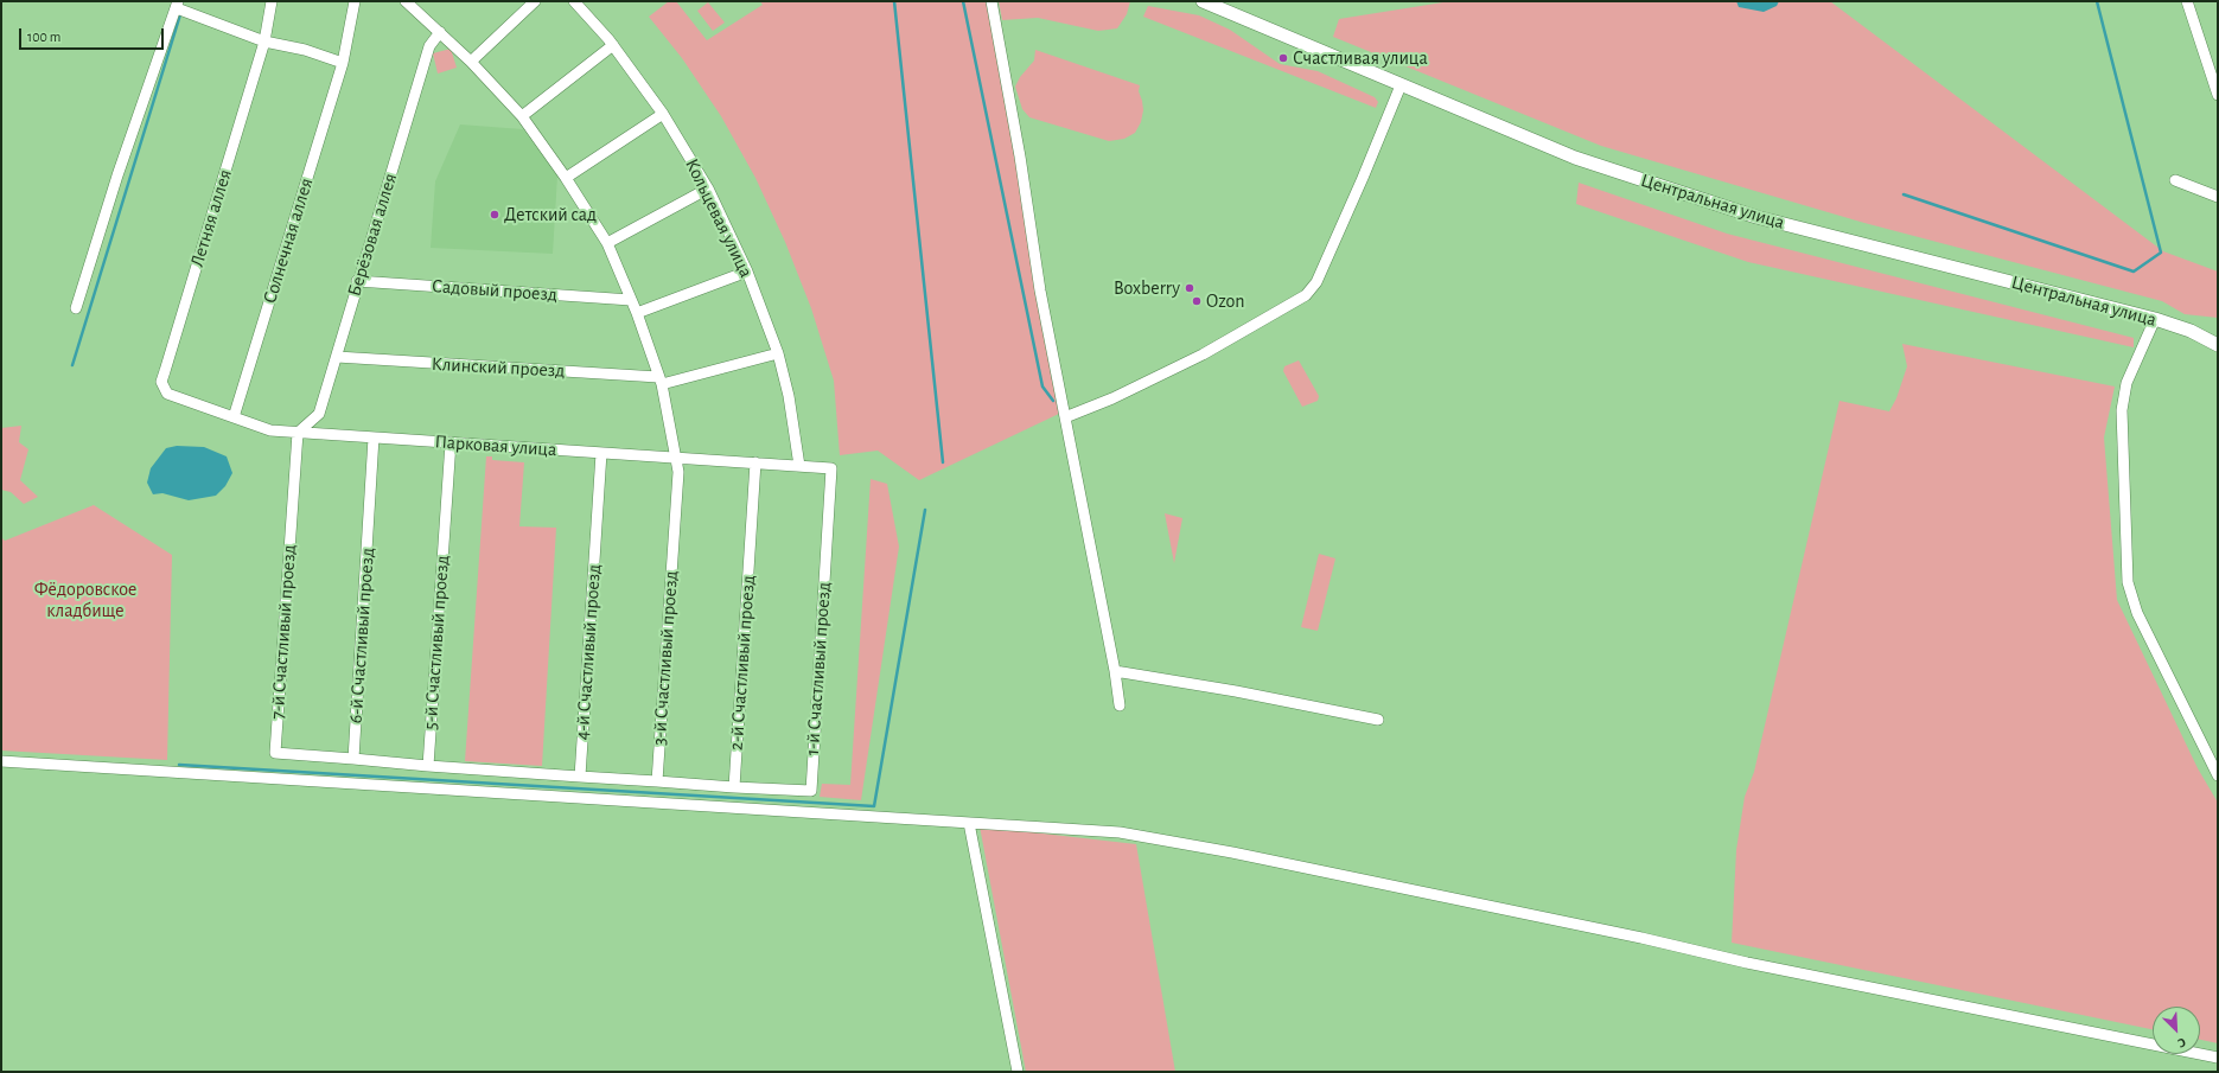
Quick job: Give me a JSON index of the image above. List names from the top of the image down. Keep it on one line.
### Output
{"streets":{"main road":["Центральная улица"],"street":["Летняя аллея","Кольцевая улица","Берёзовая аллея","Солнечная аллея","Садовый проезд","Клинский проезд","Парковая улица","7-й Счастливый проезд","6-й Счастливый проезд","5-й Счастливый проезд","4-й Счастливый проезд","3-й Счастливый проезд","2-й Счастливый проезд","1-й Счастливый проезд"]},"crossings":[["Летняя аллея","Парковая улица"],["Кольцевая улица","Клинский проезд"],["Кольцевая улица","Парковая улица"],["Берёзовая аллея","Садовый проезд"],["Берёзовая аллея","Клинский проезд"],["Берёзовая аллея","Парковая улица"],["Берёзовая аллея","7-й Счастливый проезд"],["Берёзовая аллея","3-й Счастливый проезд"],["Солнечная аллея","Парковая улица"],["Садовый проезд","3-й Счастливый проезд"],["Клинский проезд","3-й Счастливый проезд"],["Парковая улица","7-й Счастливый проезд"],["Парковая улица","6-й Счастливый проезд"],["Парковая улица","5-й Счастливый проезд"],["Парковая улица","4-й Счастливый проезд"],["Парковая улица","3-й Счастливый проезд"],["Парковая улица","2-й Счастливый проезд"],["Парковая улица","1-й Счастливый проезд"],["7-й Счастливый проезд","6-й Счастливый проезд"],["2-й Счастливый проезд","1-й Счастливый проезд"]],"parks":["Фёдоровское кладбище"],"places":["Счастливая улица","Детский сад","Boxberry","Ozon"],"scale_bar":"100 m","north":"bottom right"}
